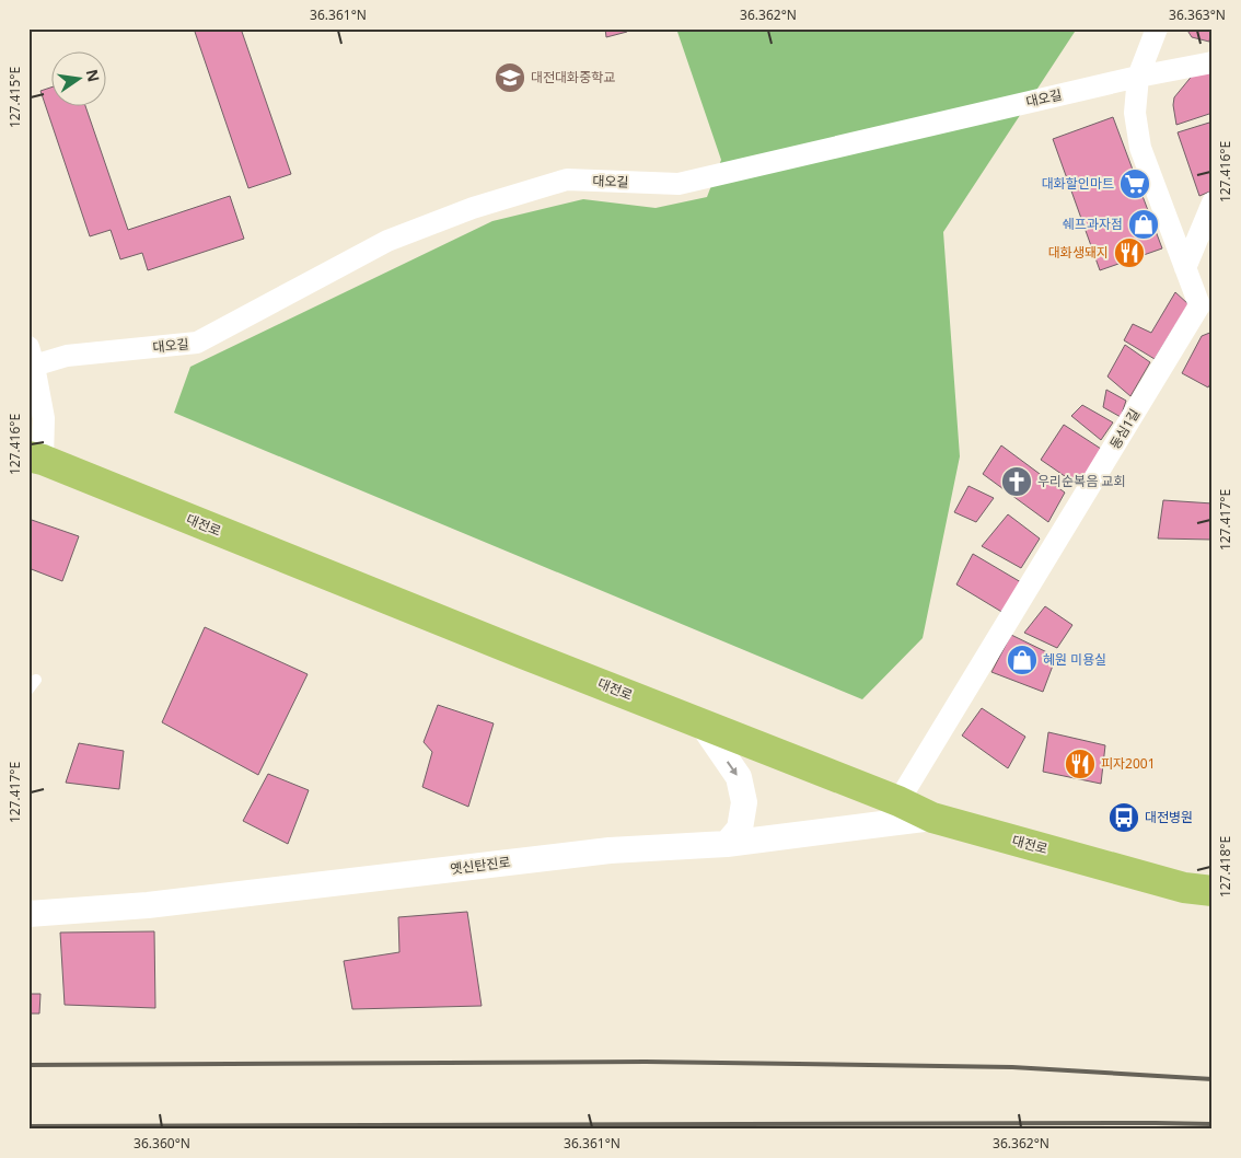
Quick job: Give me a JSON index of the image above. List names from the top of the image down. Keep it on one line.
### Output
{"streets":{"main road":["대전로"],"street":["대오길","동심1길","옛신탄진로"]},"crossings":[["대오길","동심1길"],["동심1길","대전로"],["대전로","옛신탄진로"]],"places":{"school or university":["대전대화중학교"],"supermarket":["대화할인마트"],"shop":["쉐프과자점","혜원 미용실"],"restaurant":["대화생돼지","피자2001"],"church":["우리순복음 교회"],"bus stop":["대전병원"]},"north":"right","coordinates":["36.361°N","36.362°N","36.363°N","127.415°E","127.416°E","127.417°E","127.418°E","36.360°N"]}
